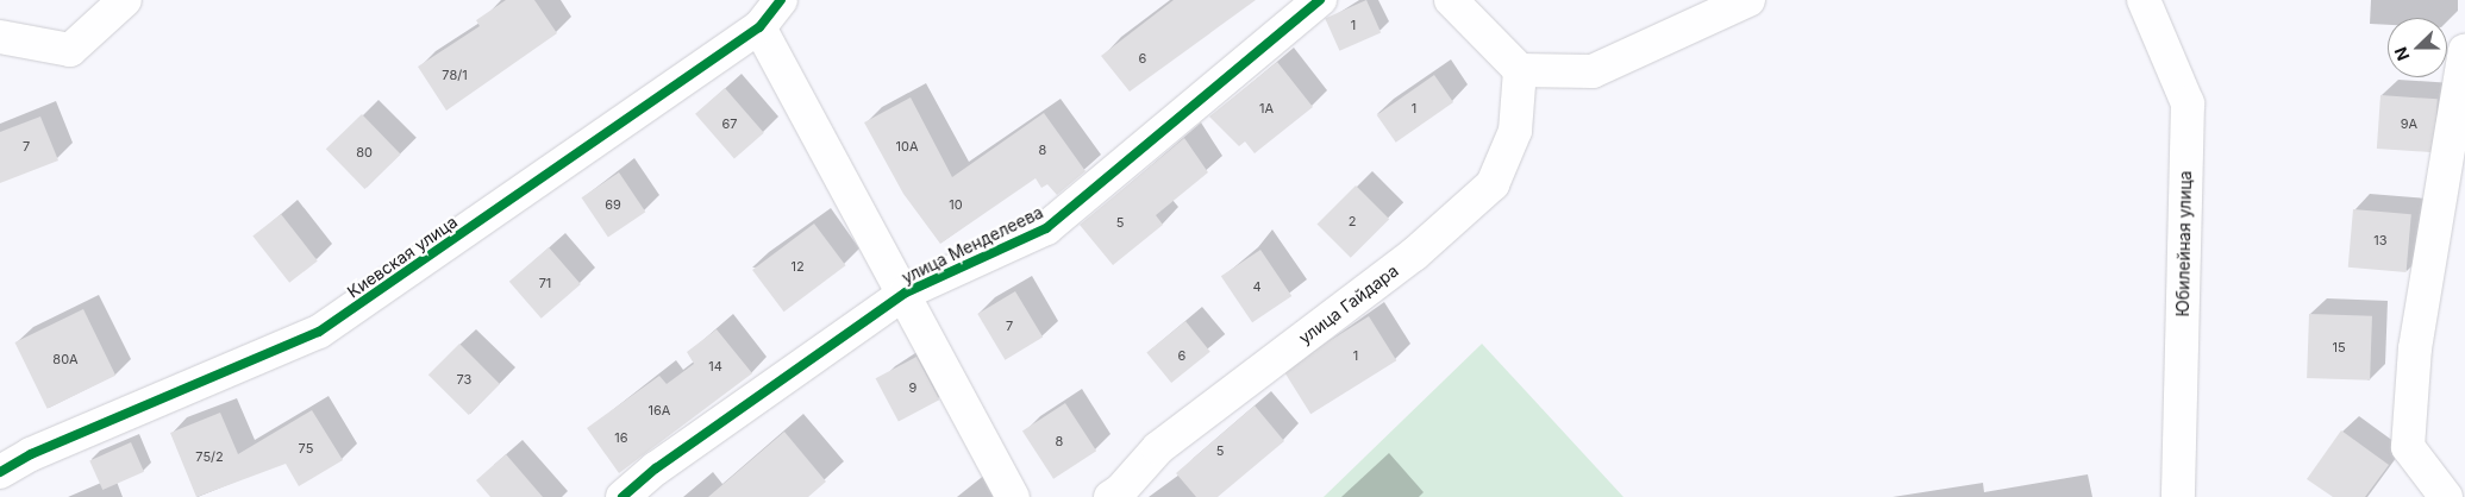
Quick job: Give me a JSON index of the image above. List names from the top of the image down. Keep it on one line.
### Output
{"streets":{"street":["Юбилейная улица","улица Менделеева","Киевская улица","улица Гайдара"]},"house_numbers":["1","6","78/1","1А","1","67","9А","7","10А","8","80","69","10","2","5","13","12","71","4","7","15","6","1","80А","14","73","9","16А","16","8","75","5","75/2"],"north":"left"}
